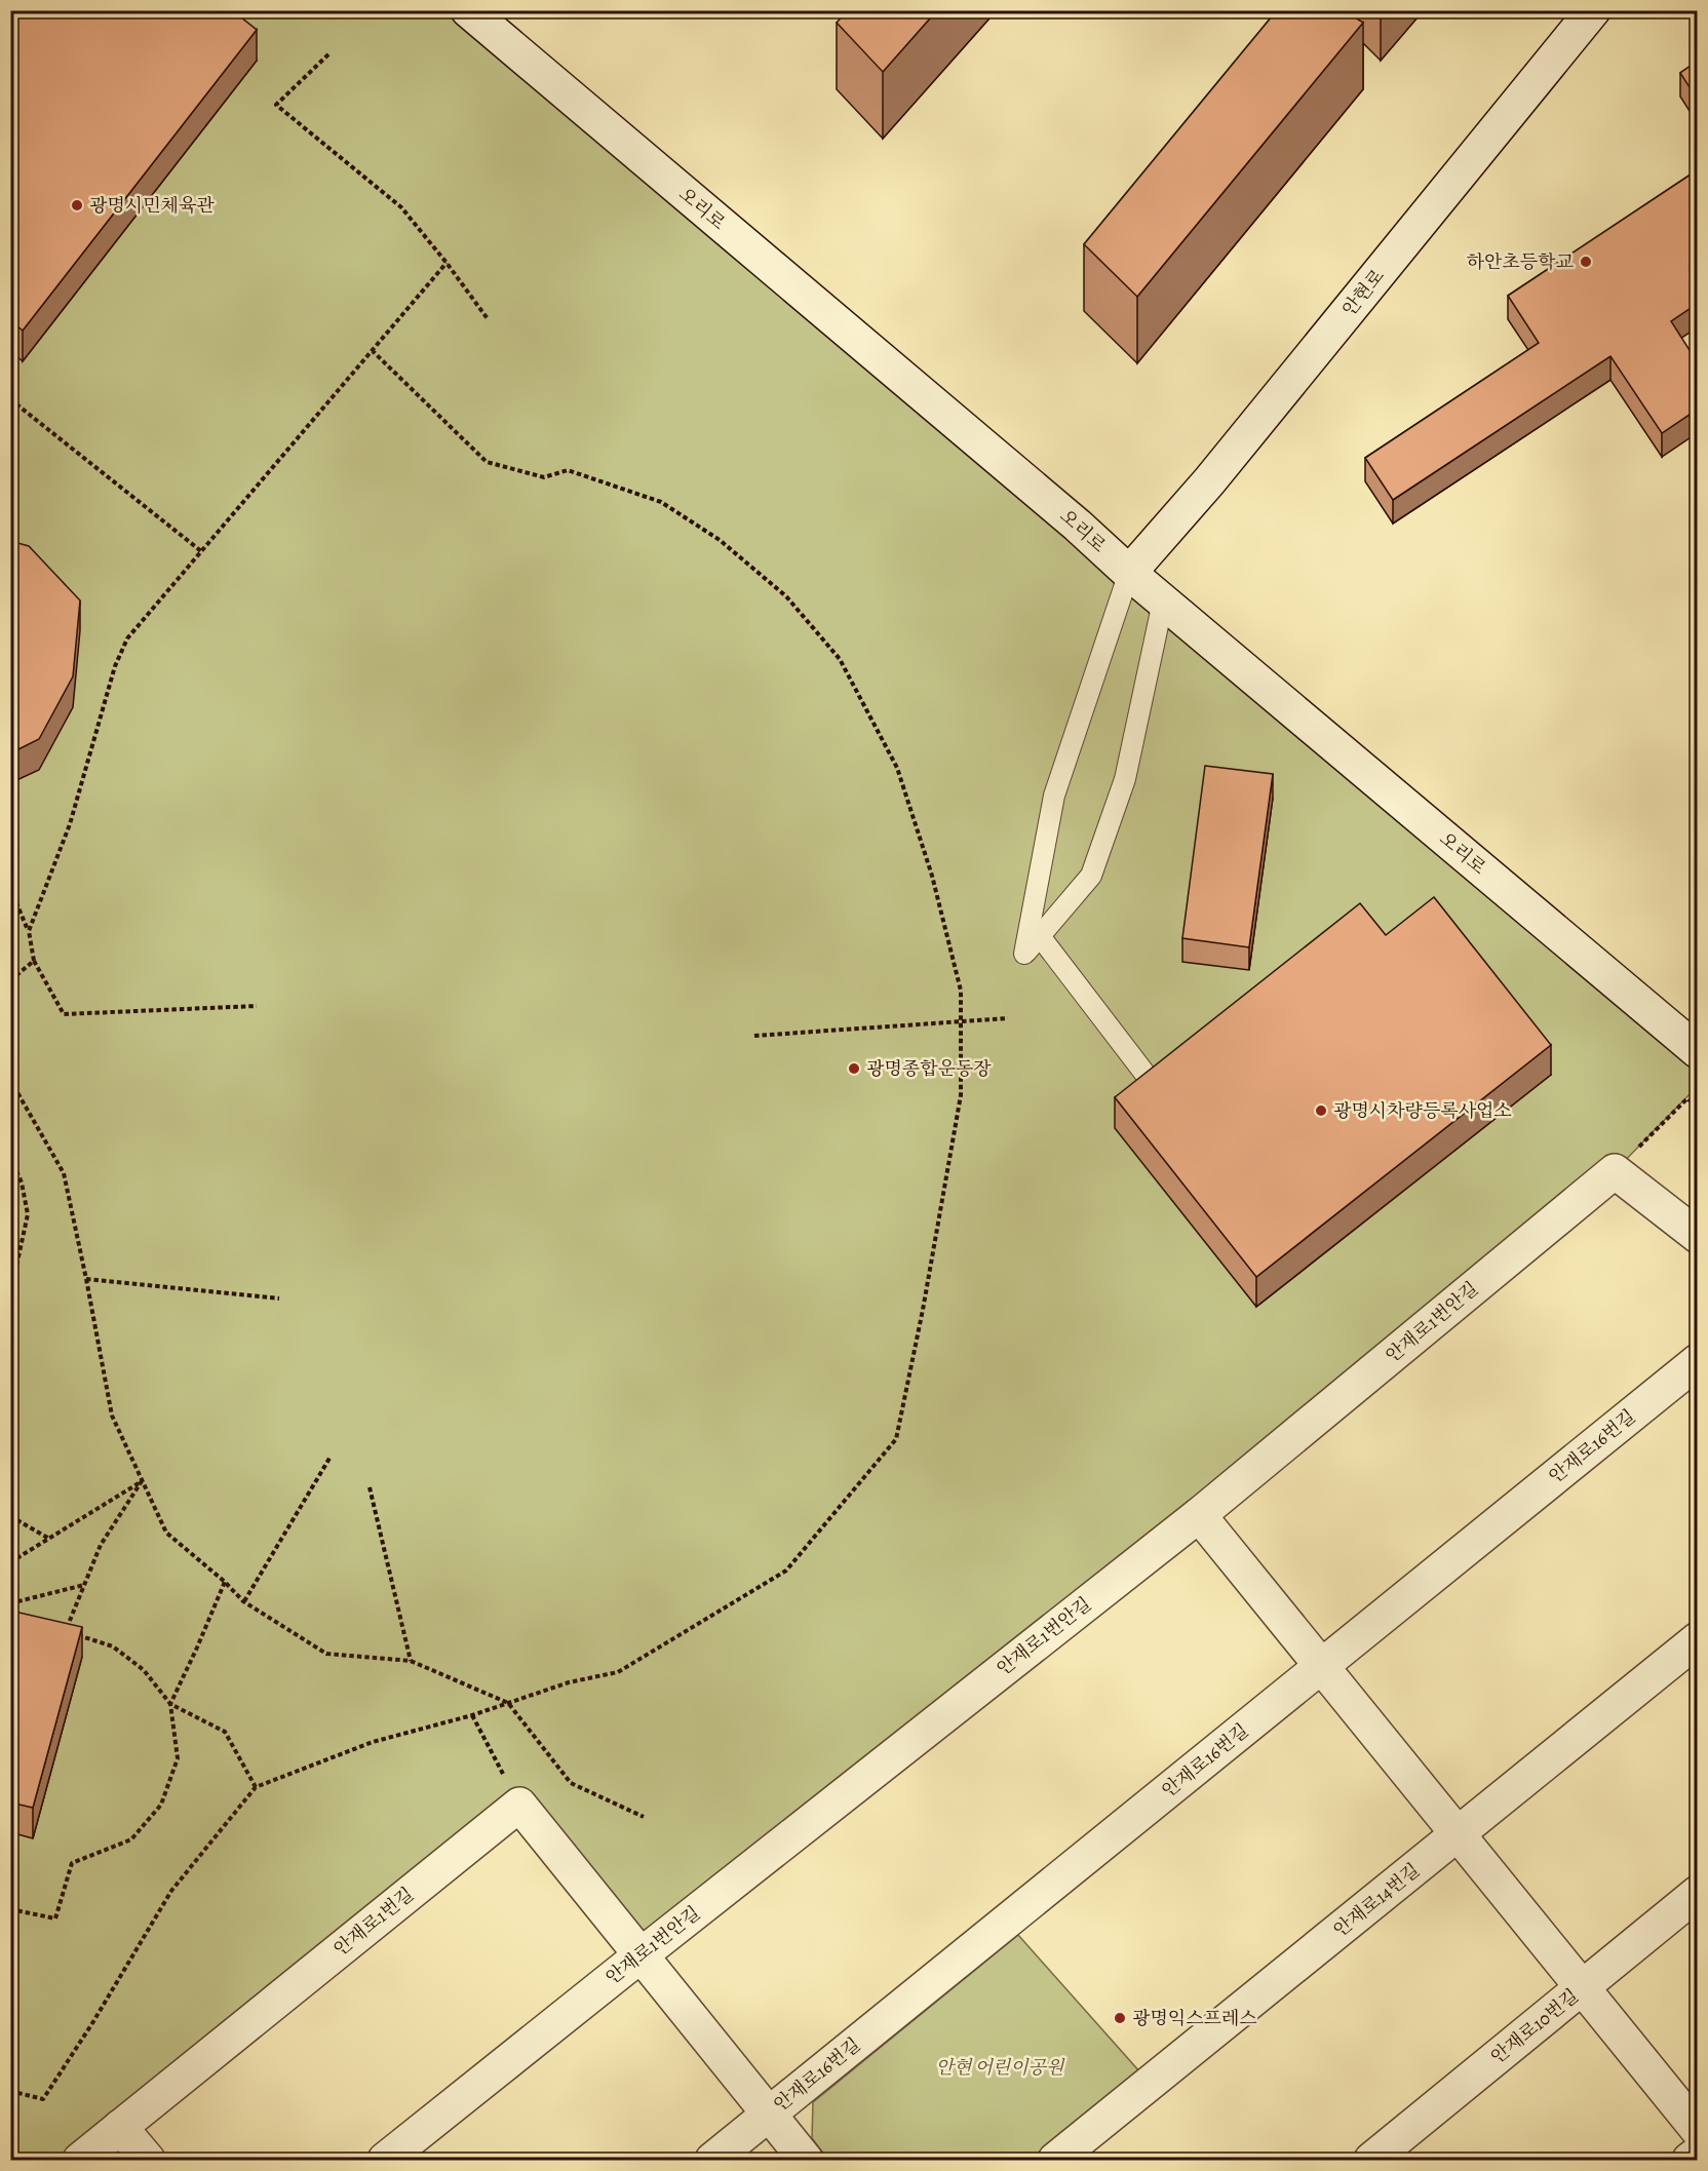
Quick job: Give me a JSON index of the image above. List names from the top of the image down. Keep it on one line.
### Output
{"streets":{"street":["오리로","안현로","안재로1번안길","안재로16번길","안재로14번길","안재로1번길","안재로10번길"]},"crossings":[["오리로","안현로"]],"parks":["안현 어린이공원"],"places":["광명시민체육관","하안초등학교","광명종합운동장","광명시차량등록사업소","광명익스프레스"]}
